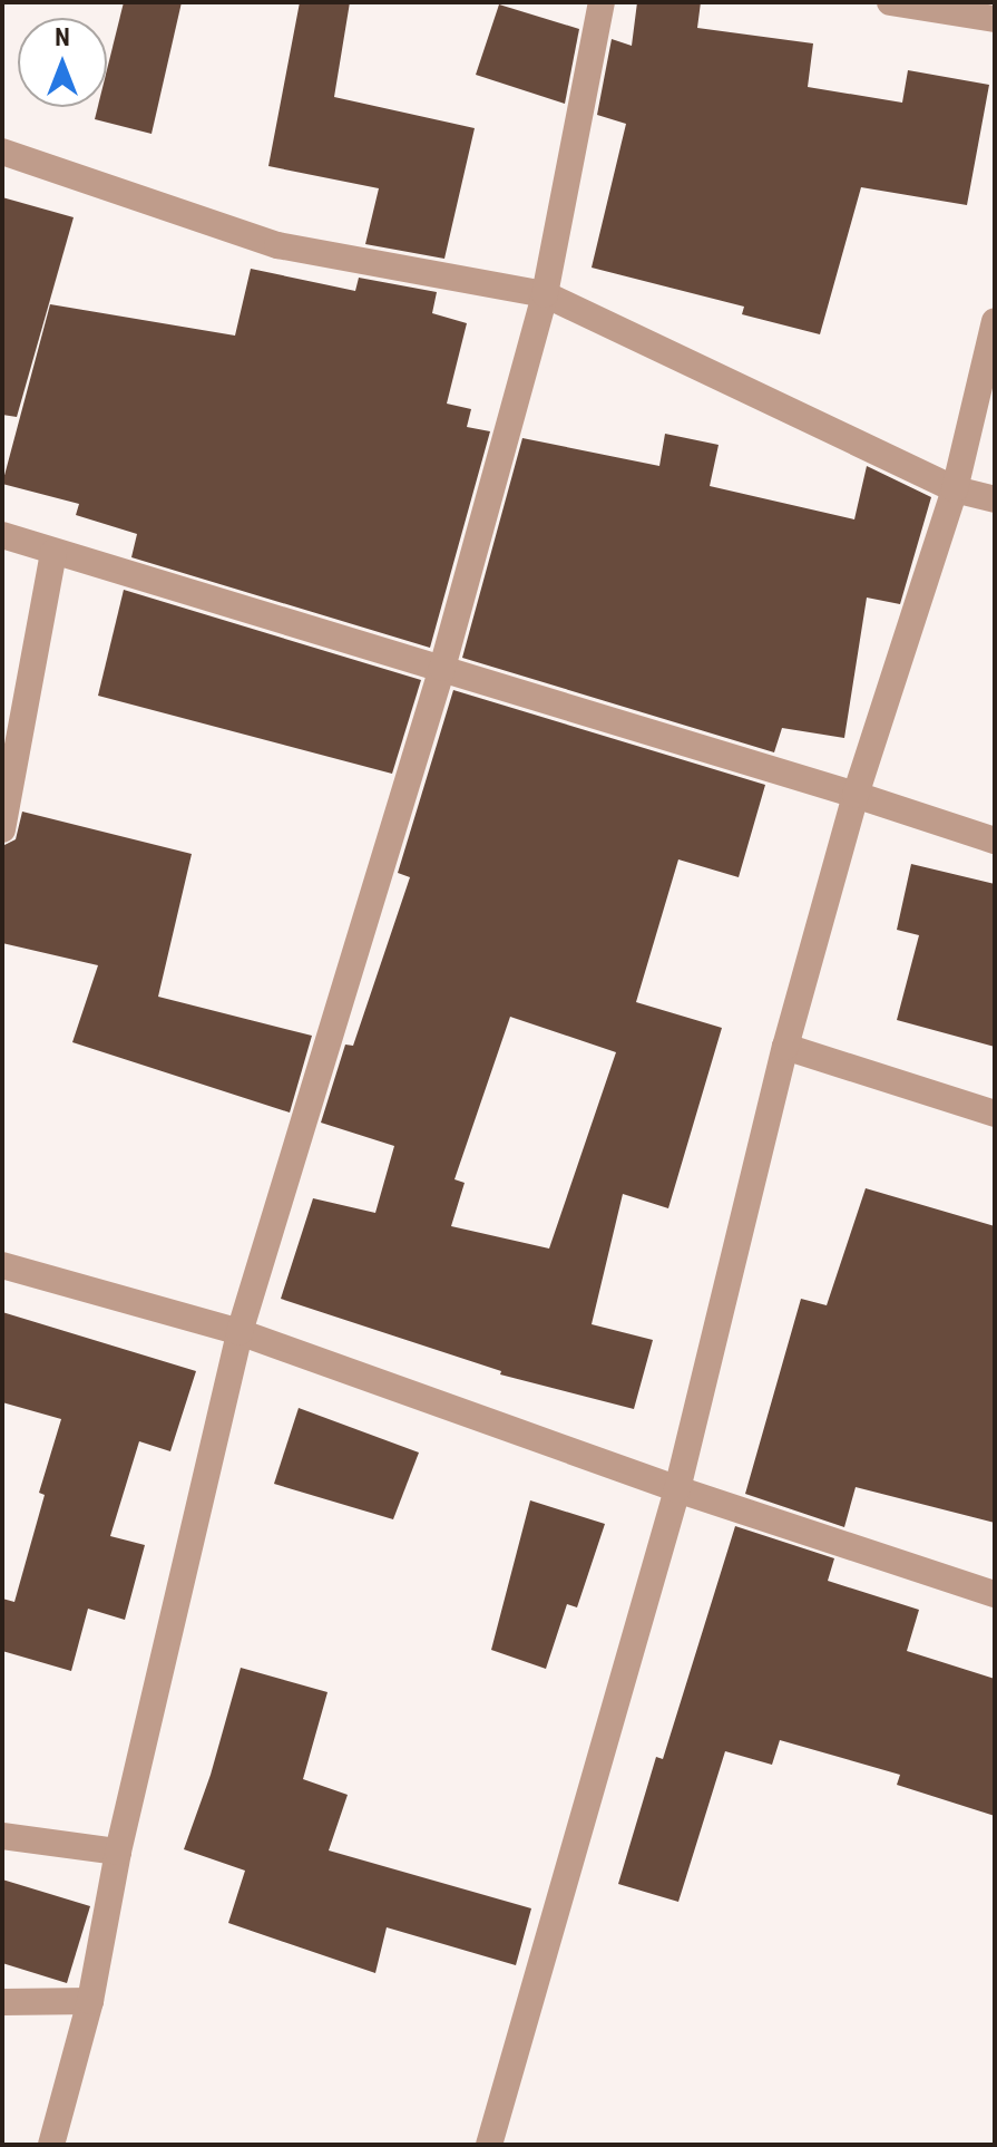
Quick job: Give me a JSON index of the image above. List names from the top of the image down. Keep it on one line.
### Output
{"north":"top"}
